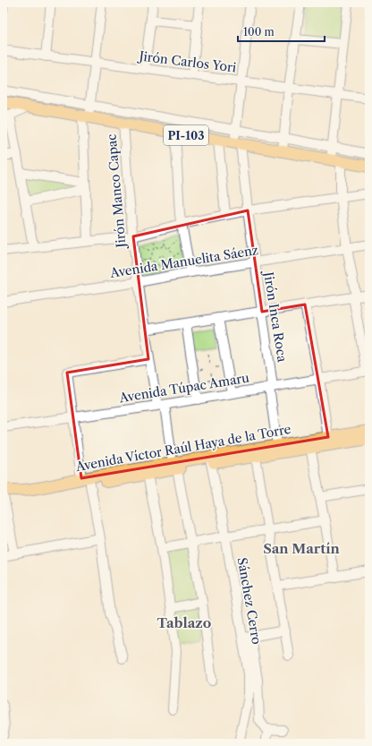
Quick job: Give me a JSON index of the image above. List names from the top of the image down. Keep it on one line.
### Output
{"streets":{"main road":["PI-103","Avenida Víctor Raúl Haya de la Torre"],"street":["Jirón Carlos Yori","Jirón Manco Capac","Avenida Manuelita Sáenz","Jirón Inca Roca","Avenida Túpac Amaru","Sánchez Cerro"]},"crossings":[["Jirón Carlos Yori","Jirón Inca Roca"],["PI-103","Jirón Manco Capac"],["PI-103","Jirón Inca Roca"],["Jirón Manco Capac","Avenida Manuelita Sáenz"],["Jirón Manco Capac","Avenida Túpac Amaru"],["Jirón Manco Capac","Avenida Víctor Raúl Haya de la Torre"],["Avenida Manuelita Sáenz","Jirón Inca Roca"],["Jirón Inca Roca","Avenida Túpac Amaru"],["Jirón Inca Roca","Avenida Víctor Raúl Haya de la Torre"],["Avenida Víctor Raúl Haya de la Torre","Sánchez Cerro"]],"districts":["San Martín","Tablazo"],"scale_bar":"100 m"}
